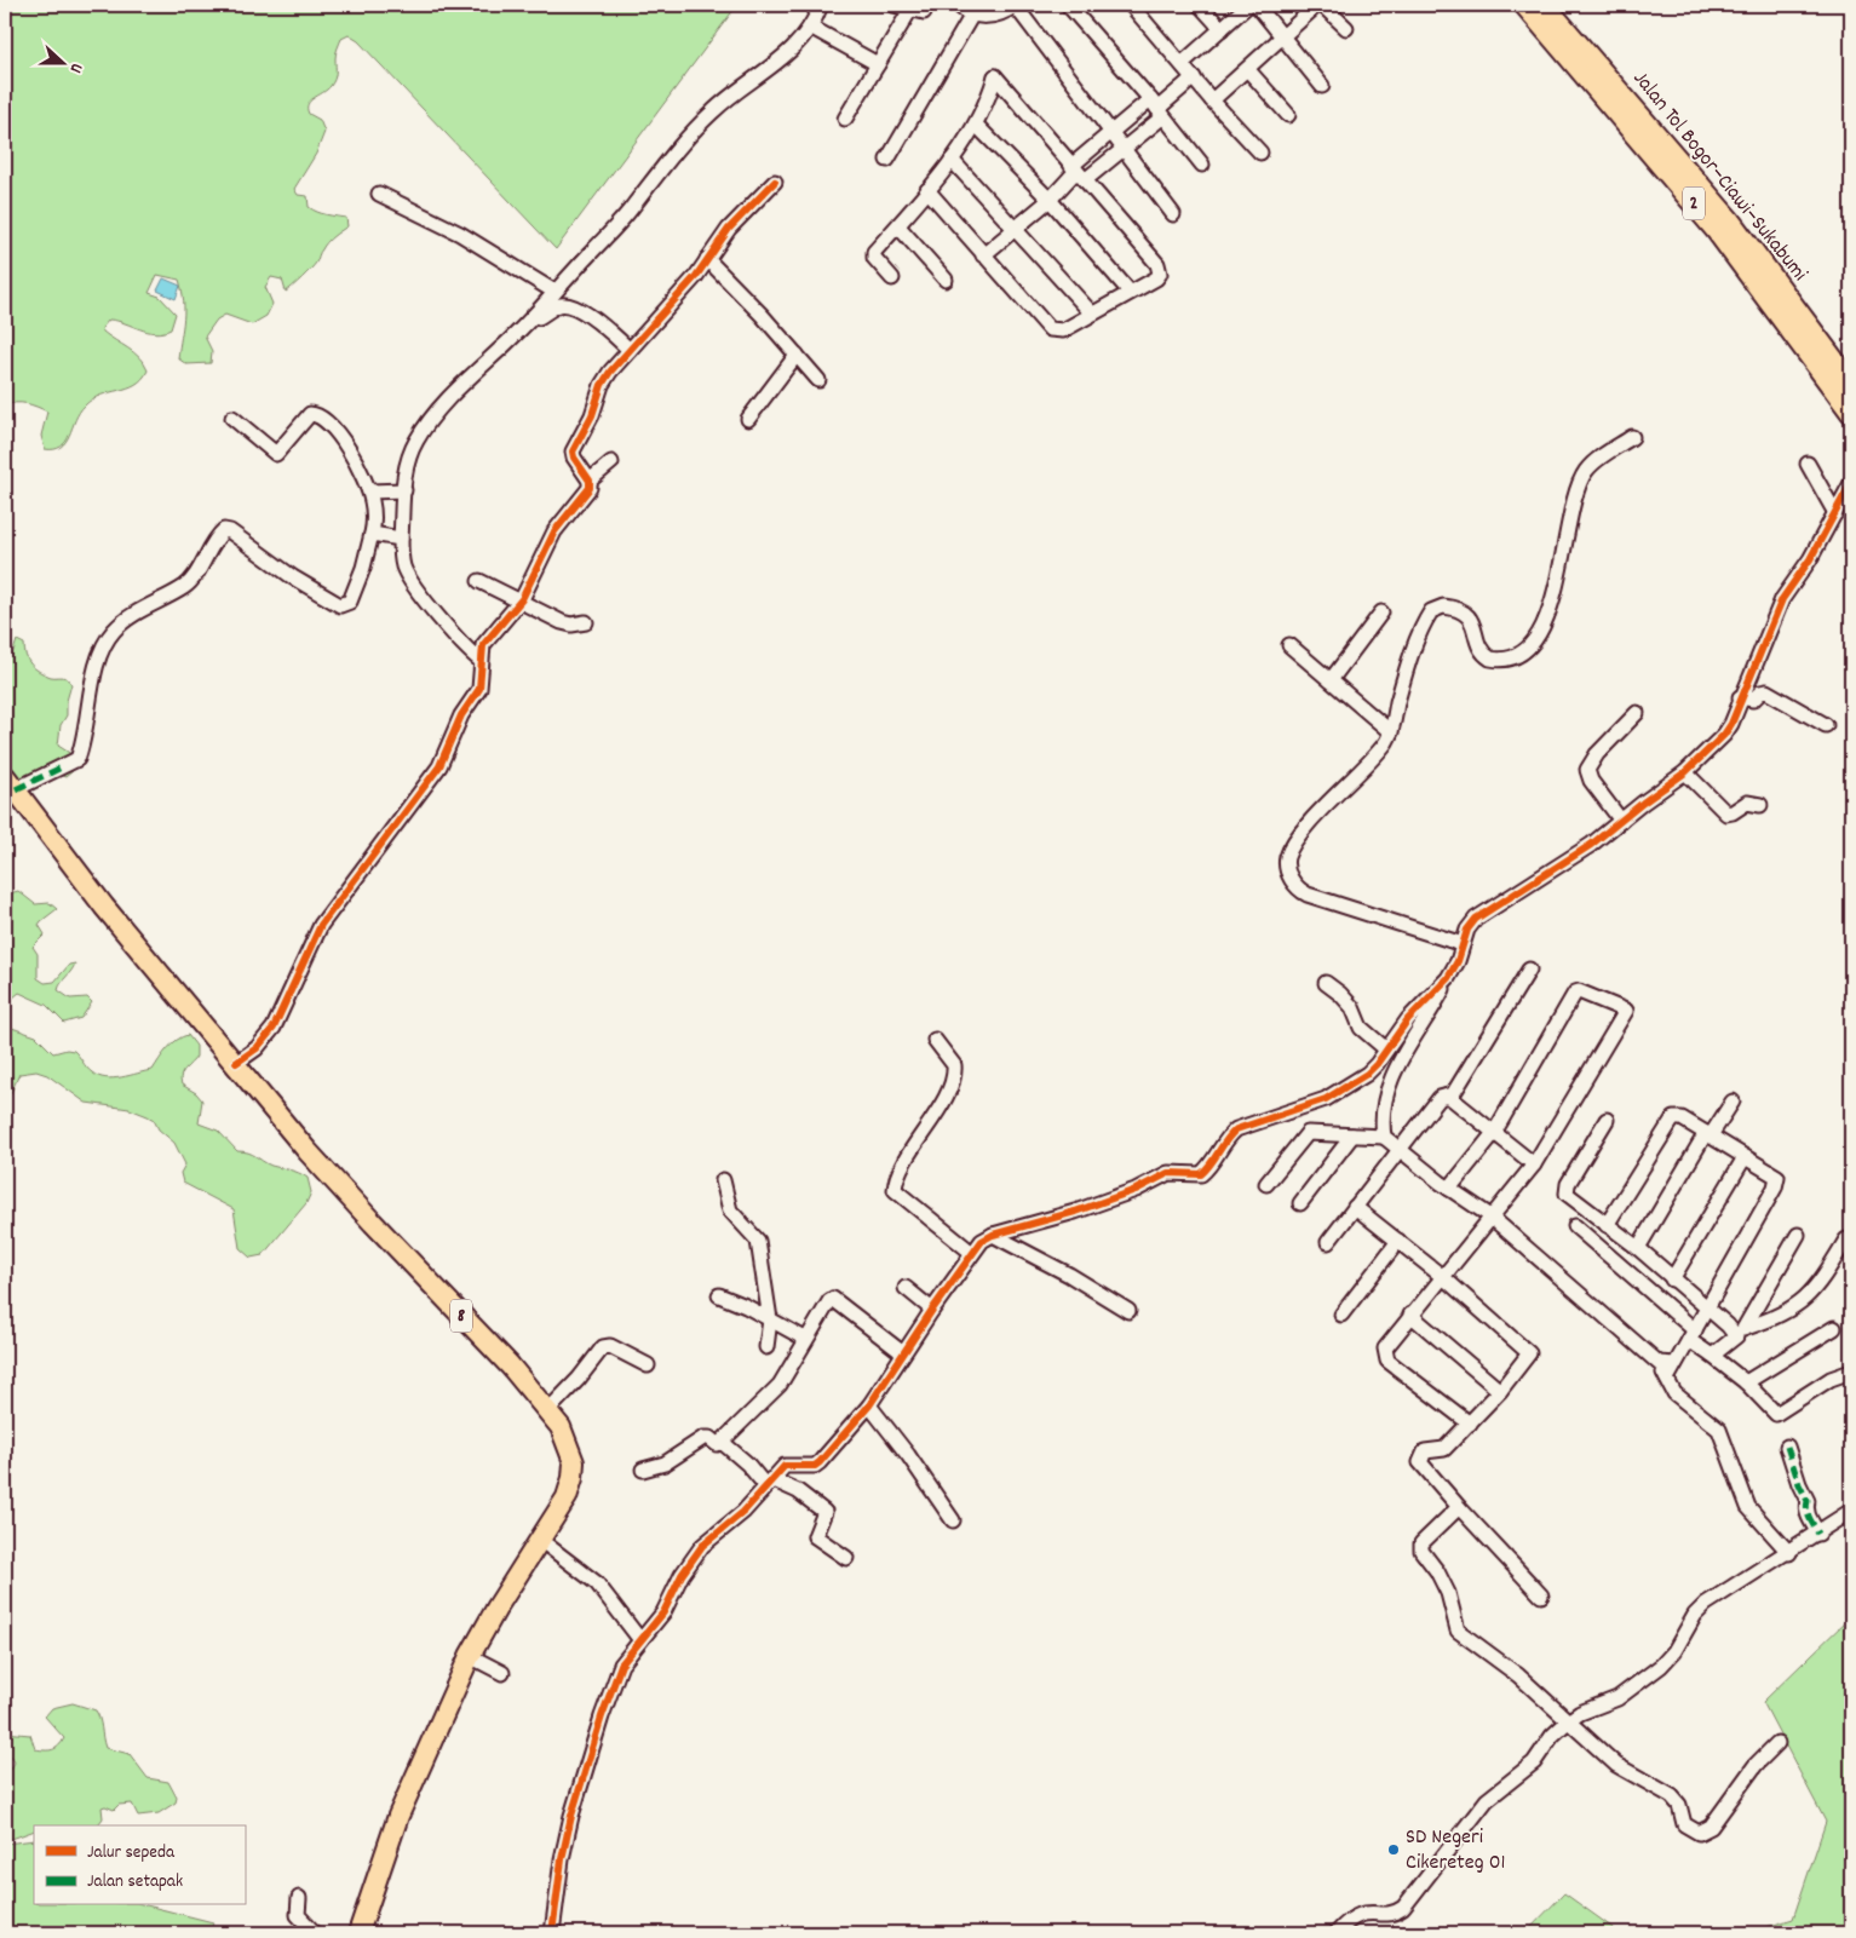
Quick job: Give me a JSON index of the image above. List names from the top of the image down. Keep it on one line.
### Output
{"streets":{"highway":["Jalan Tol Bogor–Ciawi–Sukabumi","2","8"]},"places":["SD Negeri Cikereteg 01"],"legend":["Jalur sepeda","Jalan setapak"],"north":"right"}
